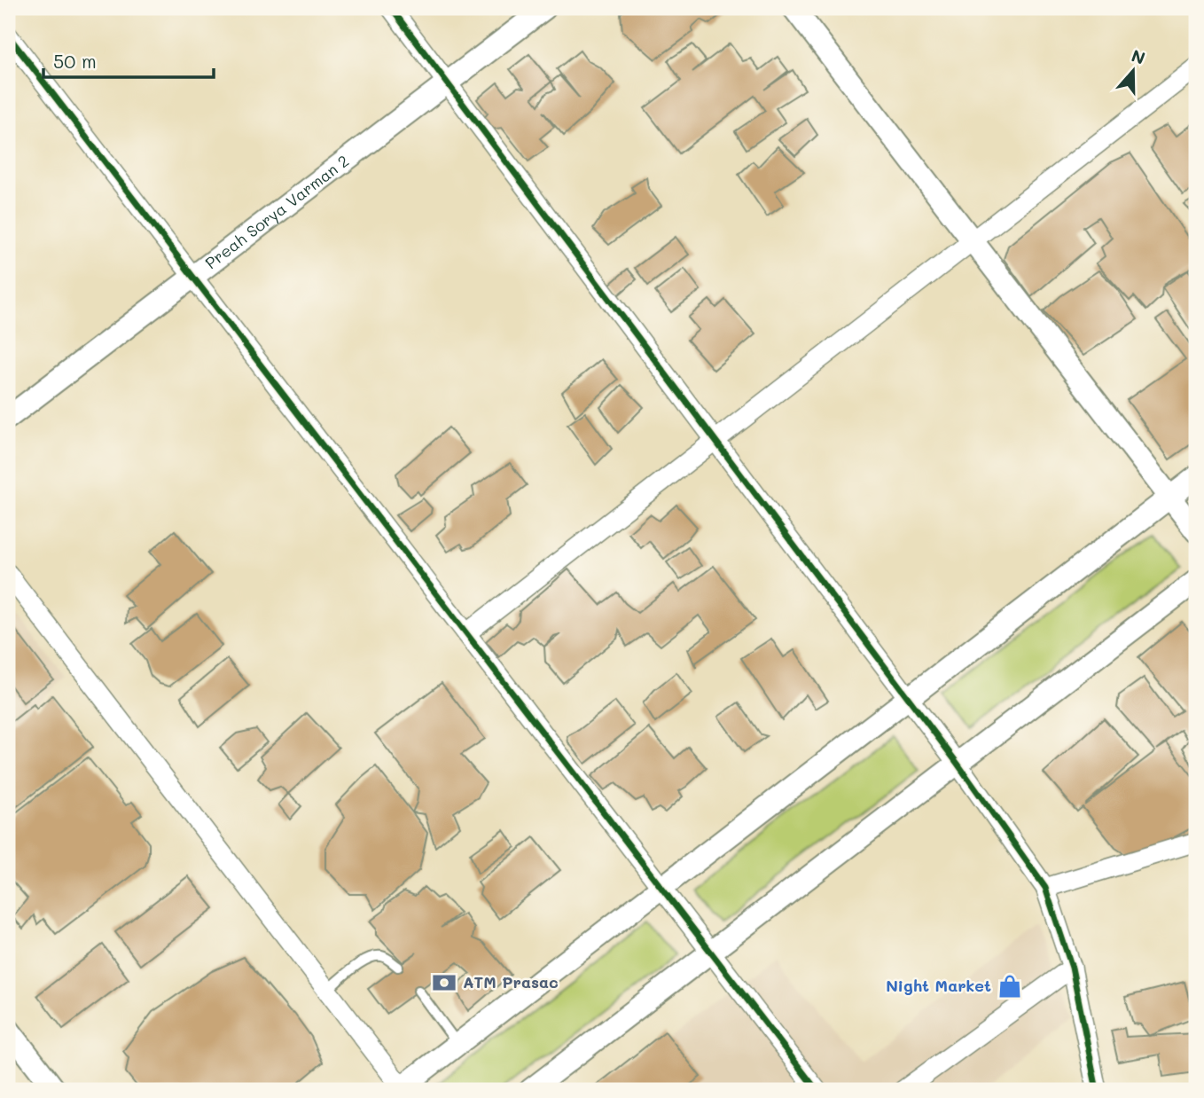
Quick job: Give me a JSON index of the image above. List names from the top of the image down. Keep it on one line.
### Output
{"streets":{"street":["Preah Sorya Varman 2"]},"places":{"bank":["ATM Prasac"],"shop":["Night Market"]},"scale_bar":"50 m","north":"top"}
